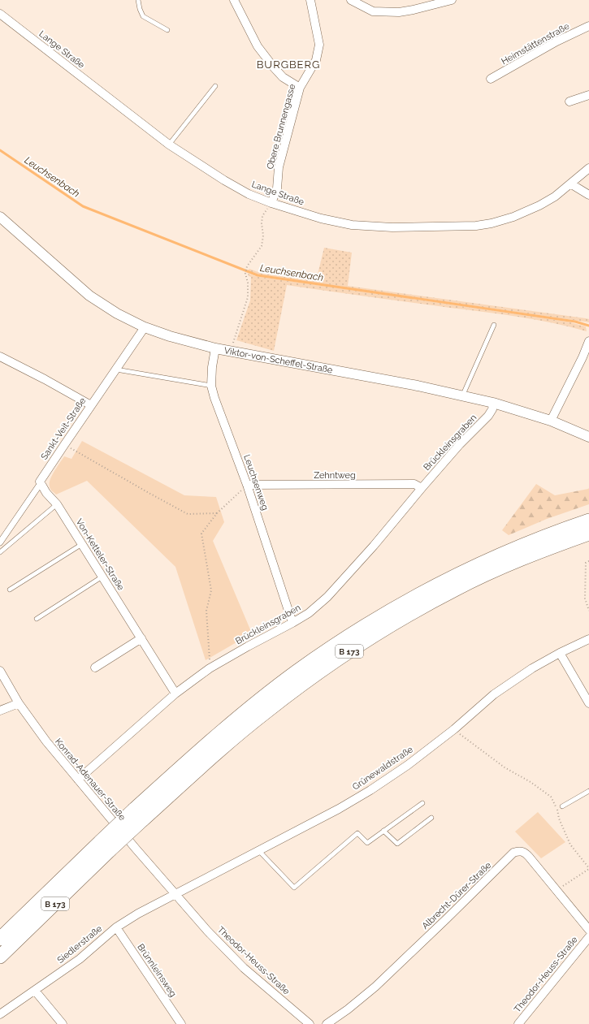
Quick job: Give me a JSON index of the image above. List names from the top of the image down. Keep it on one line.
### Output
{"streets":{"highway":["B 173"],"street":["Heimstättenstraße","Lange Straße","Obere Brunnengasse","Viktor-von-Scheffel-Straße","Sankt-Veit-Straße","Brückleinsgraben","Zehntweg","Leuchsenweg","Von-Ketteler-Straße","Grünewaldstraße","Konrad-Adenauer-Straße","Albrecht-Dürer-Straße","Siedlerstraße","Theodor-Heuss-Straße","Brünnleinsweg"]},"crossings":[["Lange Straße","Obere Brunnengasse"],["Viktor-von-Scheffel-Straße","Sankt-Veit-Straße"],["Viktor-von-Scheffel-Straße","Brückleinsgraben"],["Viktor-von-Scheffel-Straße","Leuchsenweg"],["Sankt-Veit-Straße","Von-Ketteler-Straße"],["Brückleinsgraben","Zehntweg"],["Brückleinsgraben","Leuchsenweg"],["Brückleinsgraben","Von-Ketteler-Straße"],["Brückleinsgraben","Konrad-Adenauer-Straße"],["Zehntweg","Leuchsenweg"],["Grünewaldstraße","Konrad-Adenauer-Straße"],["Grünewaldstraße","Siedlerstraße"],["Grünewaldstraße","Theodor-Heuss-Straße"],["Konrad-Adenauer-Straße","Siedlerstraße"],["Konrad-Adenauer-Straße","Theodor-Heuss-Straße"],["Siedlerstraße","Theodor-Heuss-Straße"],["Siedlerstraße","Brünnleinsweg"]],"districts":["BURGBERG"],"water":["Leuchsenbach"]}
